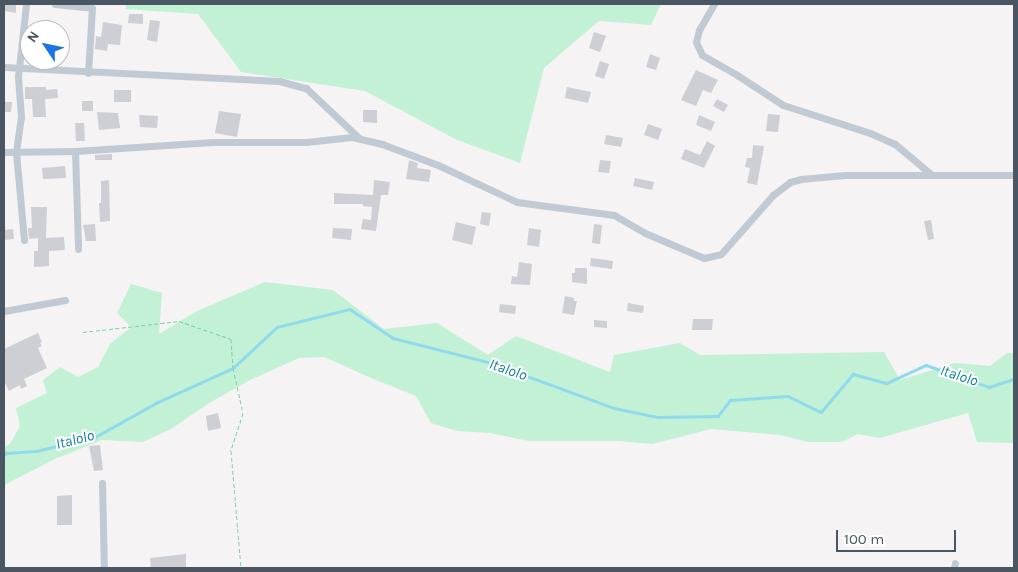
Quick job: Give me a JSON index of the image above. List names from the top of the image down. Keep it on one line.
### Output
{"water":["Italolo"],"scale_bar":"100 m","north":"top left"}
